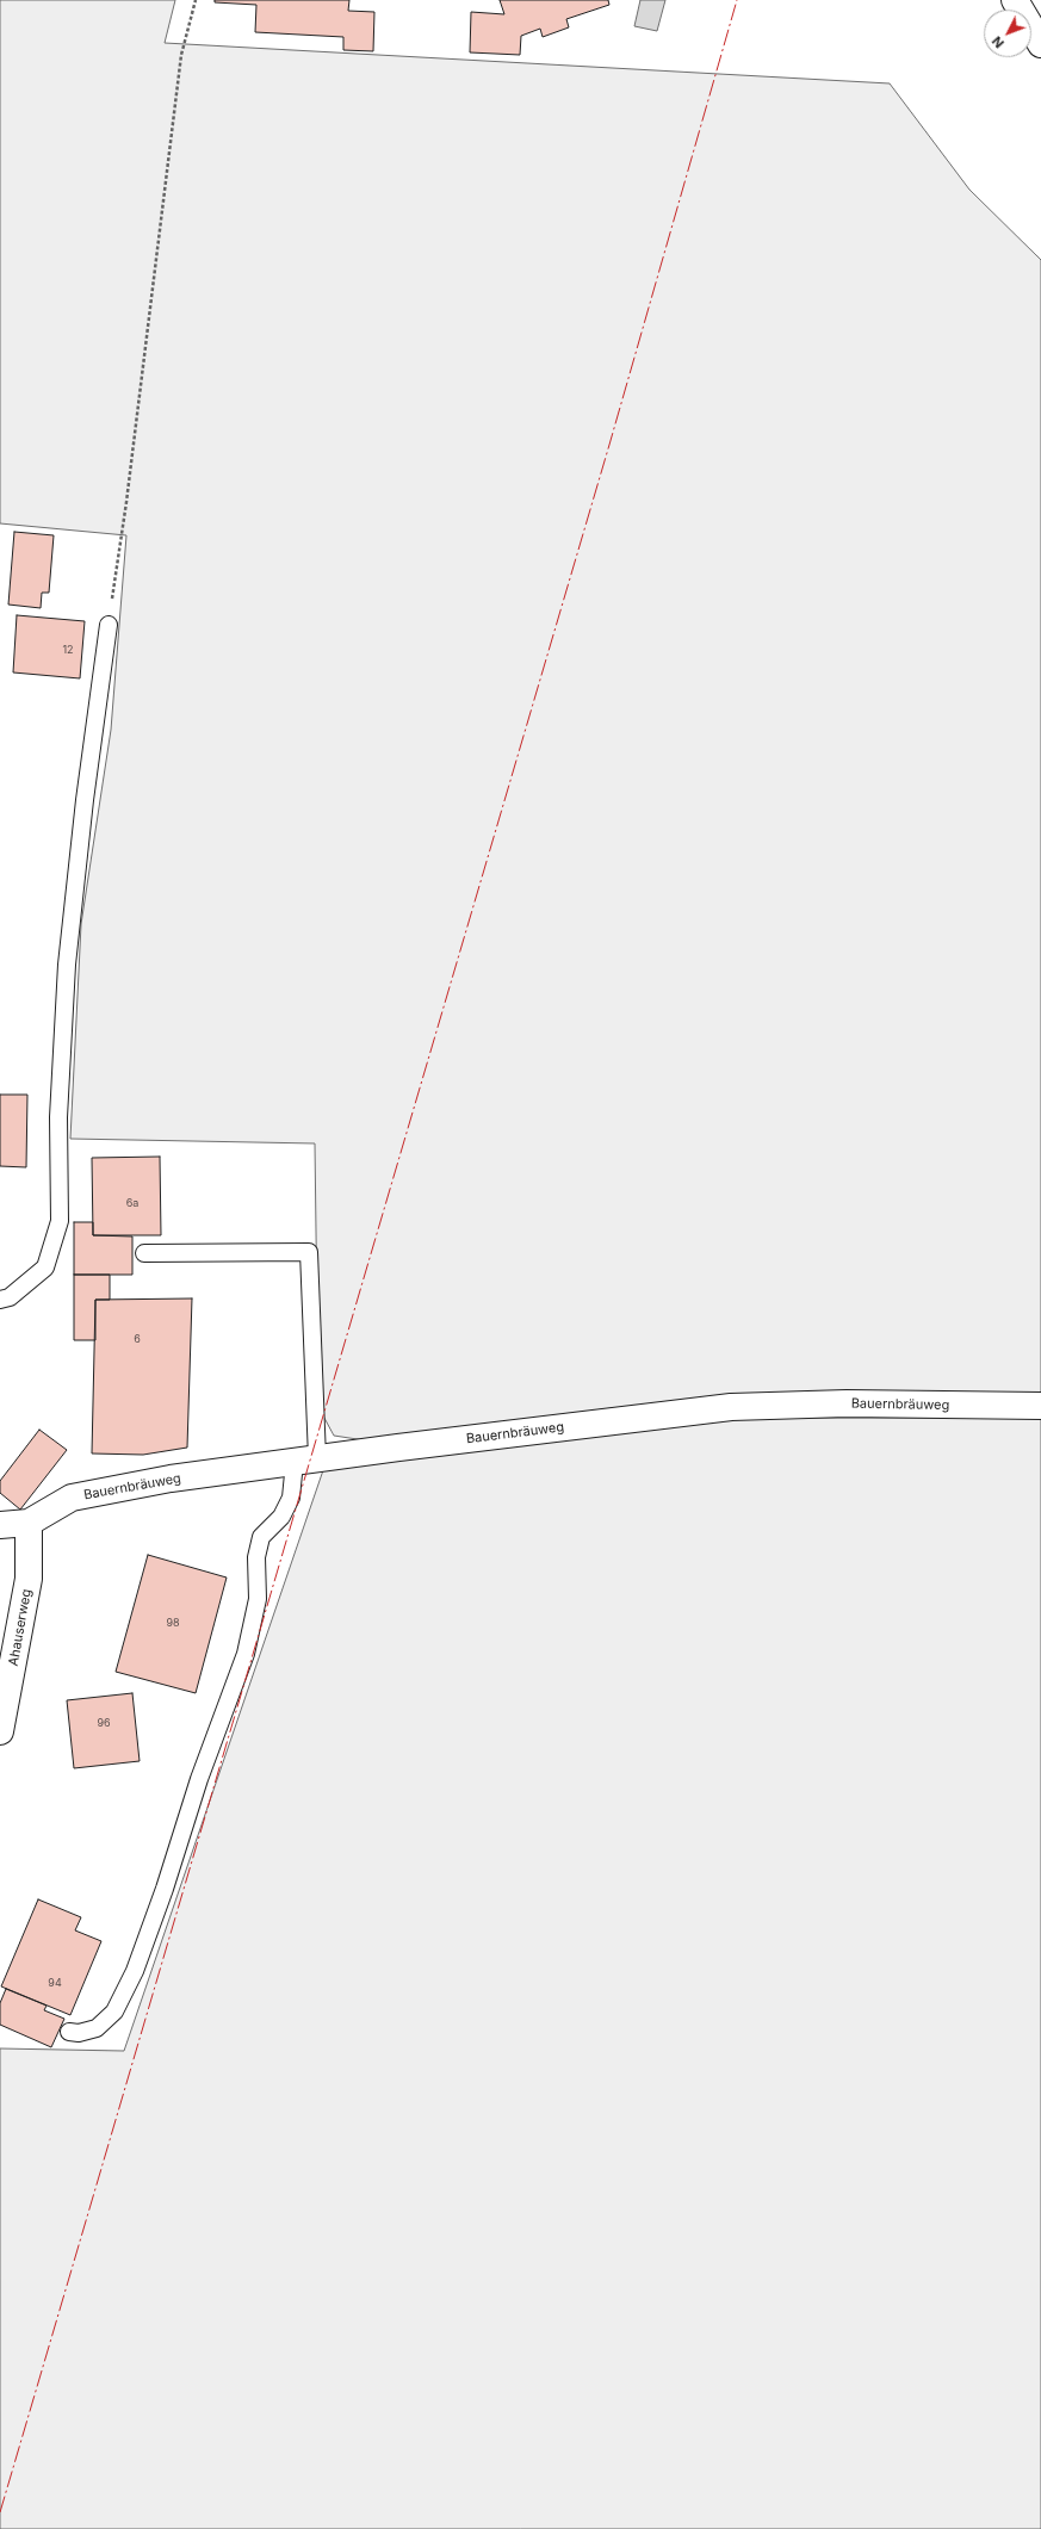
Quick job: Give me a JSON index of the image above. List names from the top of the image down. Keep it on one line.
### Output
{"streets":{"street":["Bauernbräuweg","Ahauserweg"]},"crossings":[["Bauernbräuweg","Ahauserweg"]],"house_numbers":["12","6a","6","98","96","94"],"north":"bottom left"}
